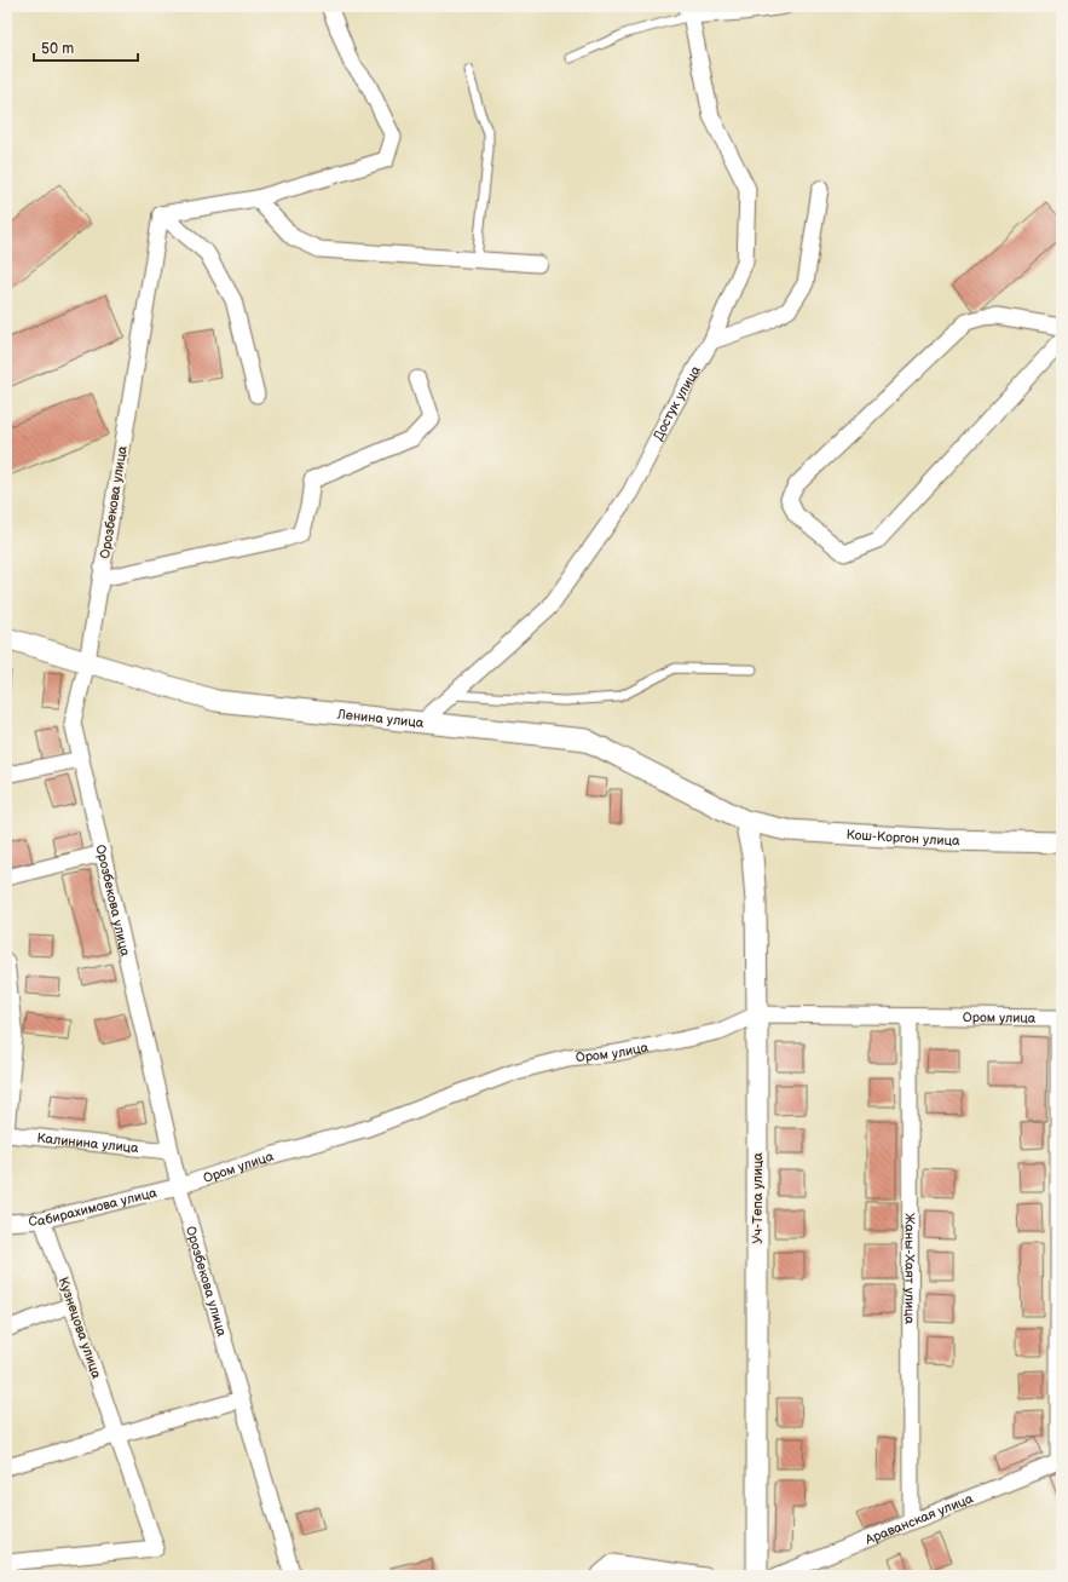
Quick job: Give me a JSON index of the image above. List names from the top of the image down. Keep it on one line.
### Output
{"streets":{"street":["Достук улица","Орозбекова улица","Ленина улица","Кош-Коргон улица","Ором улица","Калинина улица","Уч-Тепа улица","Сабирахимова улица","Жаны-Хаят улица","Кузнецова улица","Араванская улица"]},"crossings":[["Достук улица","Ленина улица"],["Орозбекова улица","Ленина улица"],["Орозбекова улица","Ором улица"],["Орозбекова улица","Калинина улица"],["Орозбекова улица","Сабирахимова улица"],["Ленина улица","Кош-Коргон улица"],["Ленина улица","Уч-Тепа улица"],["Кош-Коргон улица","Уч-Тепа улица"],["Ором улица","Уч-Тепа улица"],["Ором улица","Сабирахимова улица"],["Ором улица","Жаны-Хаят улица"],["Сабирахимова улица","Кузнецова улица"],["Жаны-Хаят улица","Араванская улица"]],"scale_bar":"50 m"}
